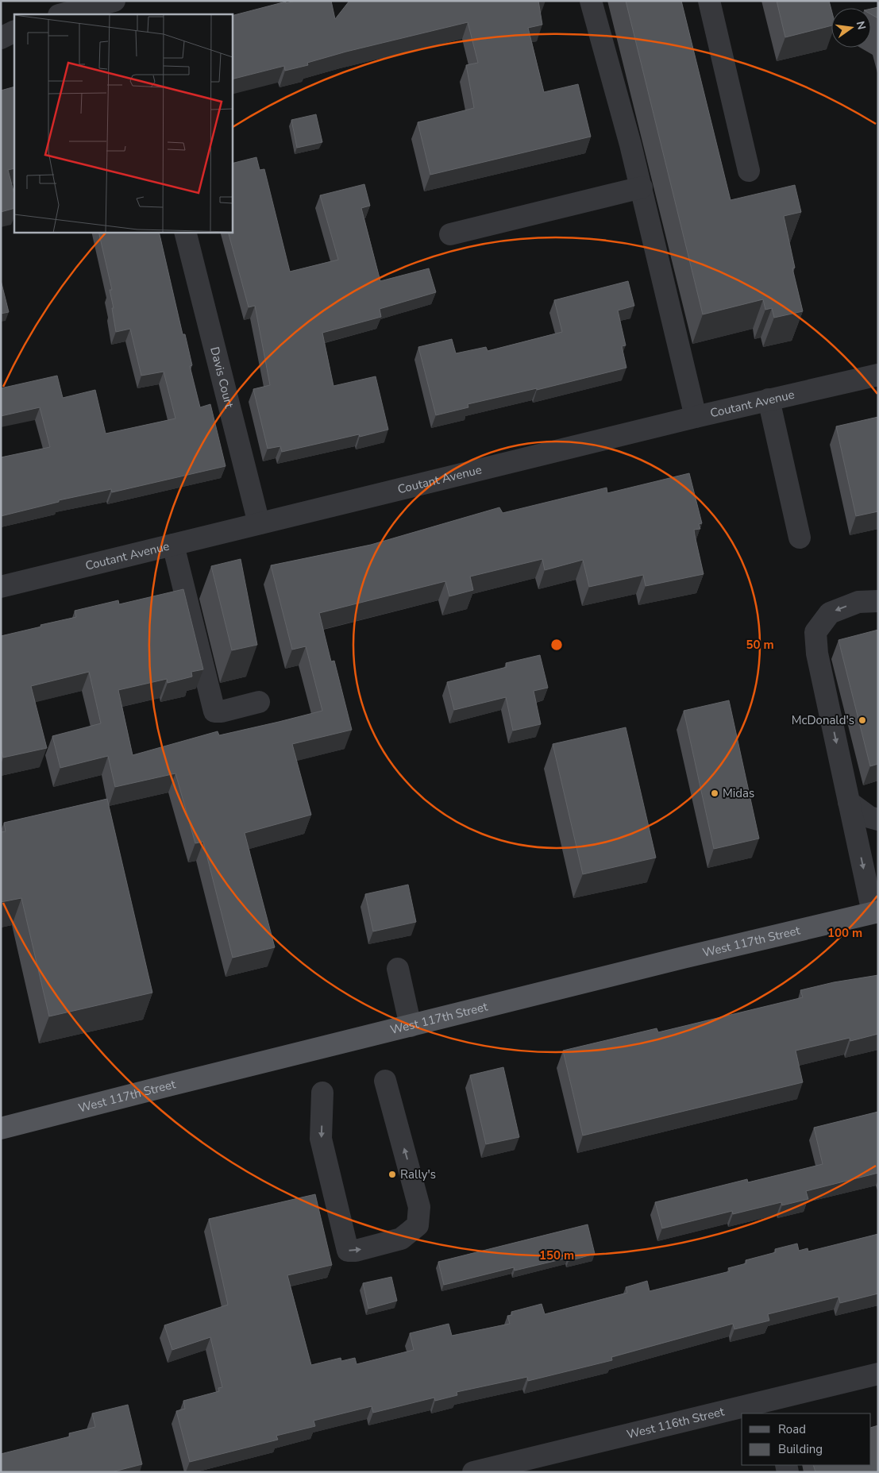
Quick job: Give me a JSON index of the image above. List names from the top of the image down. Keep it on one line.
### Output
{"streets":{"main road":["West 117th Street"],"street":["Davis Court","Coutant Avenue","West 116th Street"]},"crossings":[["Davis Court","Coutant Avenue"]],"places":["McDonald's","Midas","Rally's"],"legend":["Road","Building"],"north":"right","rings":["50 m","100 m","150 m"]}
